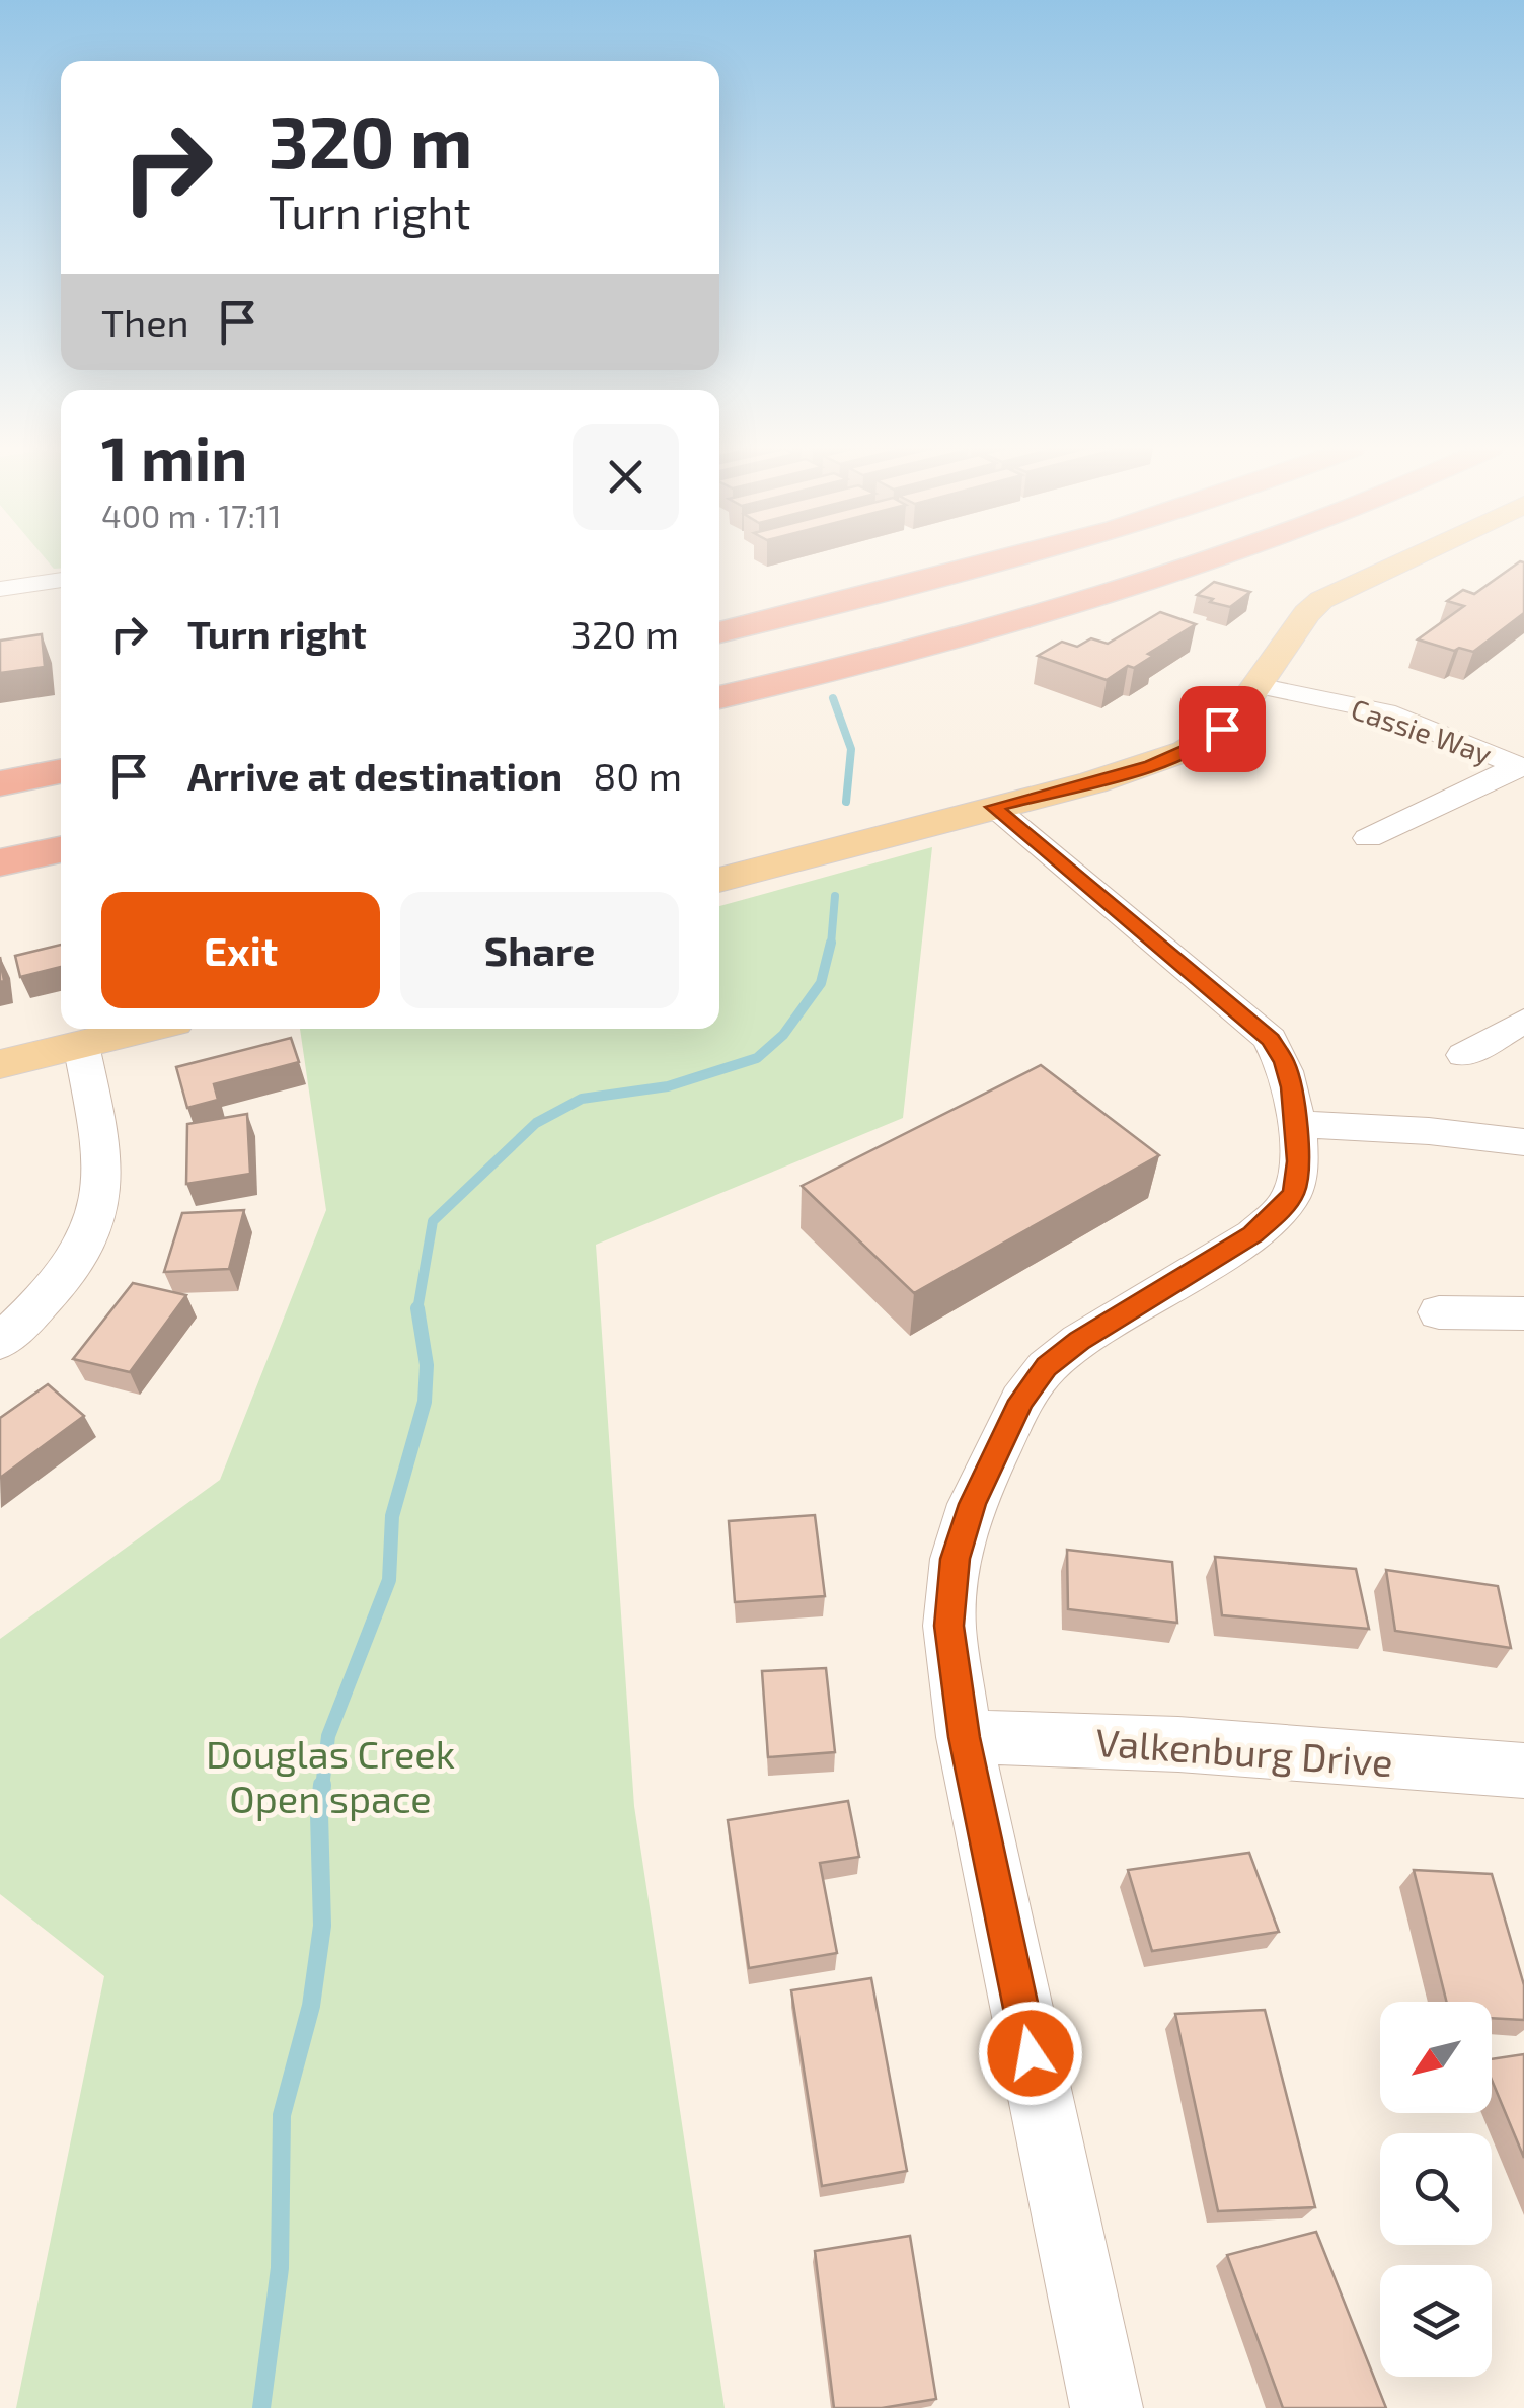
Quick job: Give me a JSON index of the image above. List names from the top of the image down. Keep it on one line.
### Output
{"streets":{"street":["Cassie Way","Valkenburg Drive"]},"parks":["Douglas Creek Open space"],"north":"bottom left","page":{"turn":["320 m","Turn right"],"then":"Then","heading":["1 min","400 m · 17:11"],"list":[{"name":"Turn right","value":"320 m"},{"name":"Arrive at destination","value":"80 m"}],"buttons":["Exit","Share"]}}
